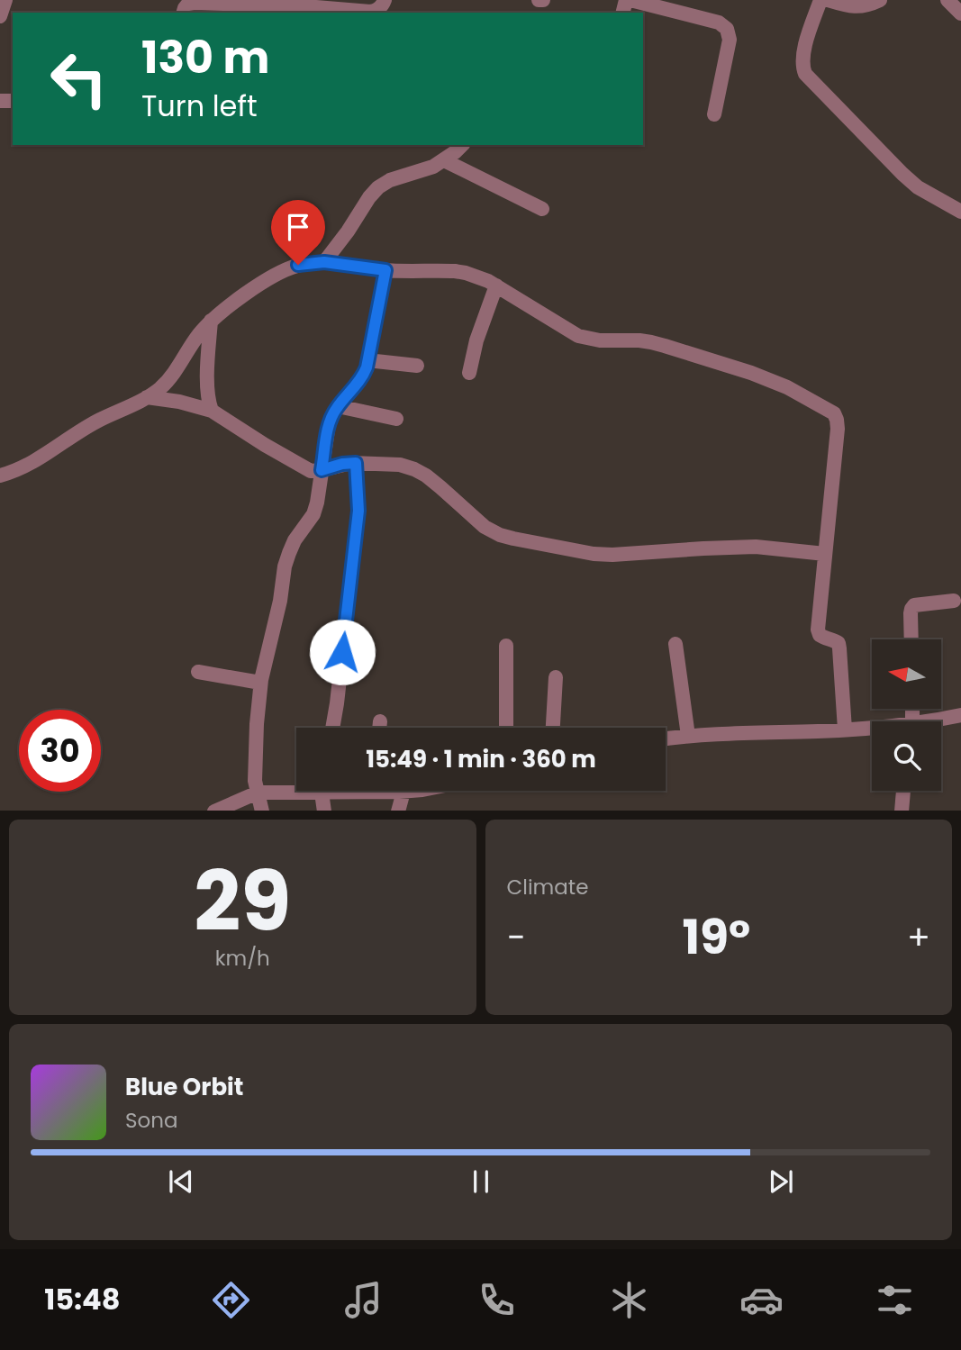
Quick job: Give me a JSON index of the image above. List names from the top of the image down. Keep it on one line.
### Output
{"north":"left","page":{"turn":["130 m","Turn left"],"limit":"30","trip":"15:49 · 1 min · 360 m","tile":[["29","km/h"],"Climate"],"heat":["−","19°","+"],"song":["Blue Orbit","Sona"],"tabs":"15:48"}}
